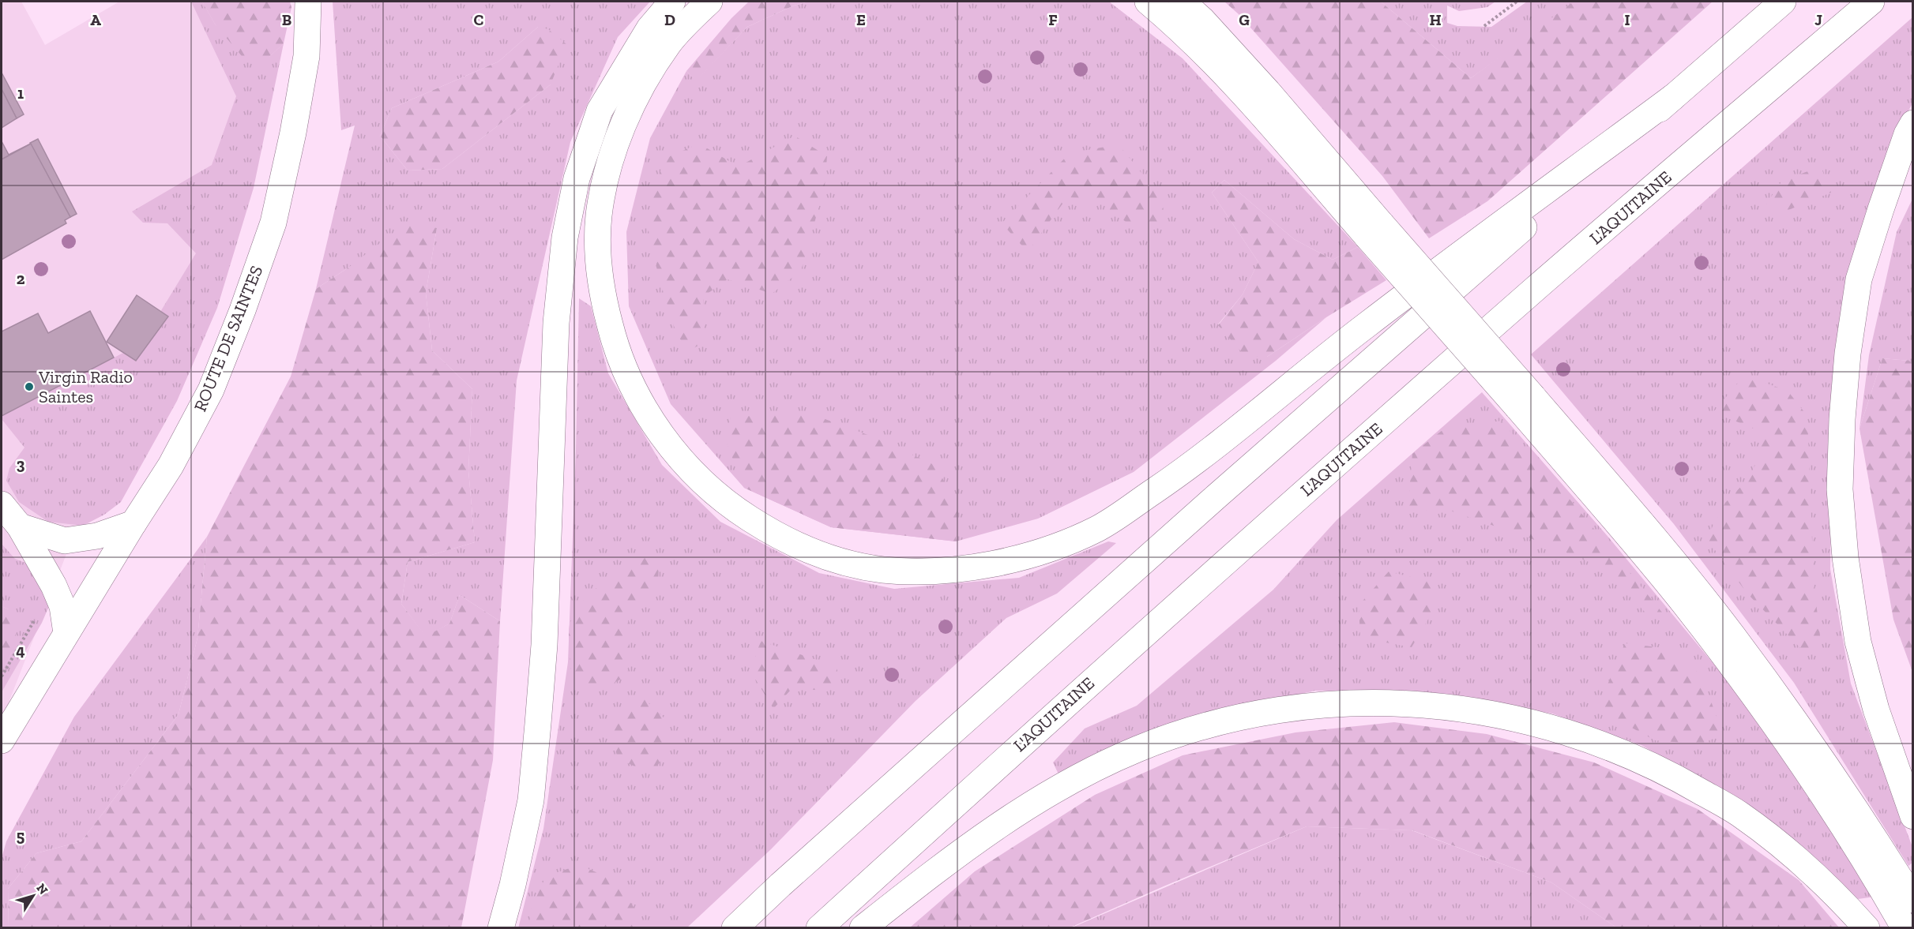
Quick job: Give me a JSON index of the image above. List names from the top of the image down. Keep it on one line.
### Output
{"streets":{"main road":["L'AQUITAINE","ROUTE DE SAINTES"]},"places":["Virgin Radio Saintes"],"north":"top right","grid":{"columns":["A","B","C","D","E","F","G","H","I","J"],"rows":["1","2","3","4","5"]}}
